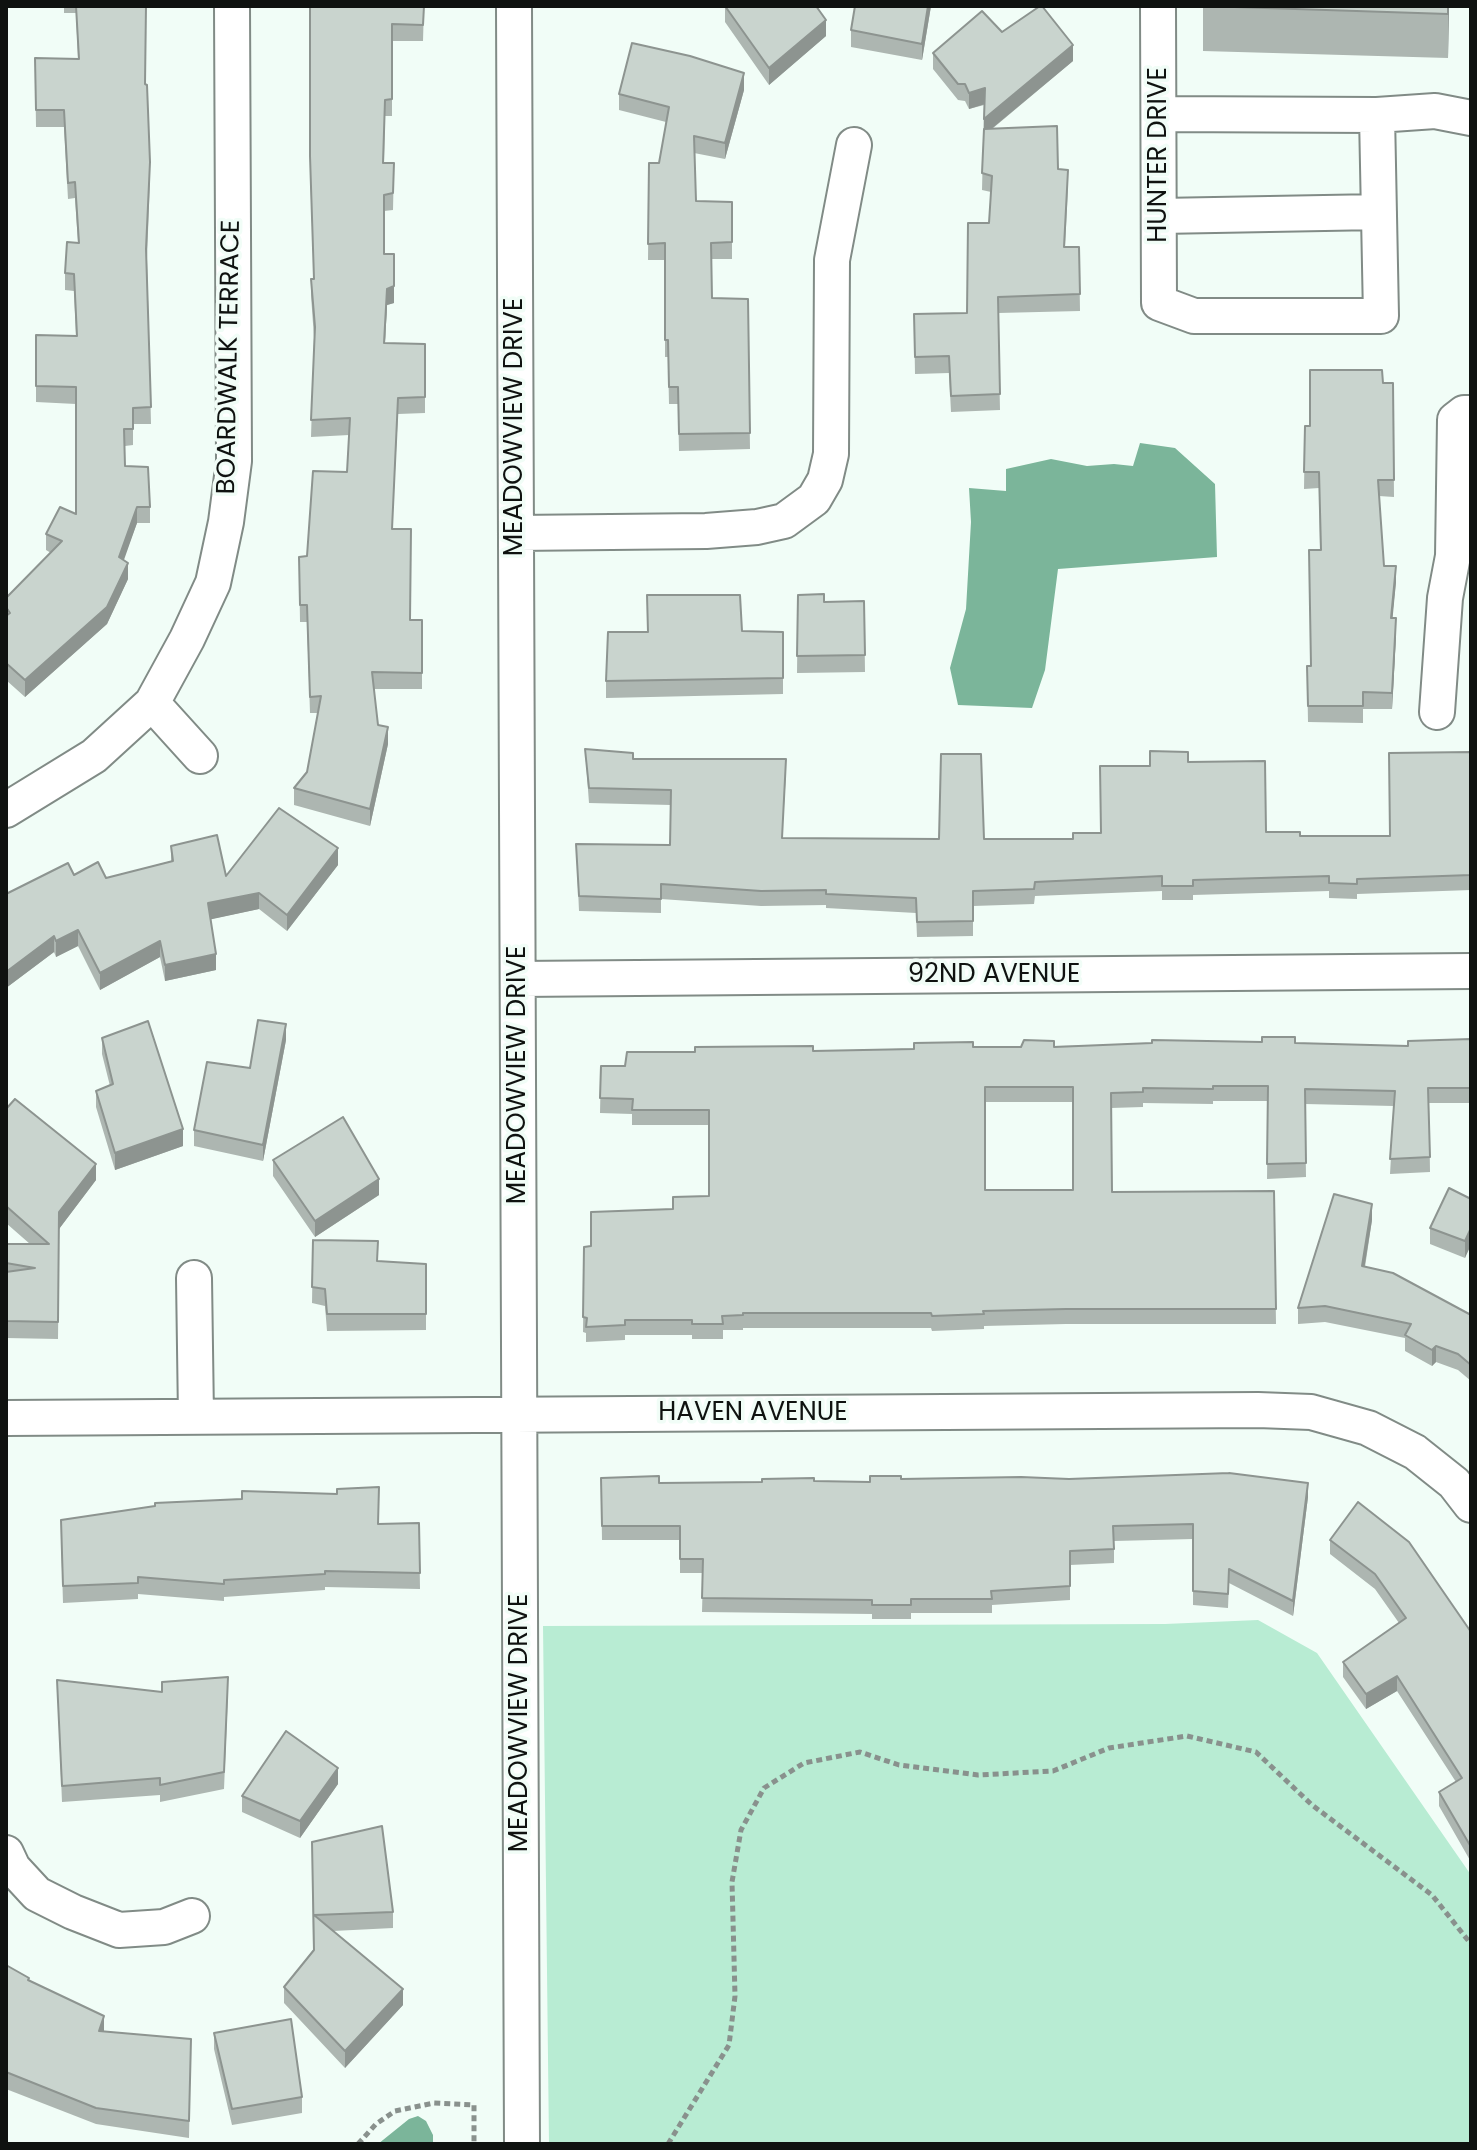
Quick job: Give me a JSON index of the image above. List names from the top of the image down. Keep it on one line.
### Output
{"streets":{"street":["HUNTER DRIVE","BOARDWALK TERRACE","MEADOWVIEW DRIVE","92ND AVENUE","HAVEN AVENUE"]},"crossings":[["MEADOWVIEW DRIVE","92ND AVENUE"],["MEADOWVIEW DRIVE","HAVEN AVENUE"]]}
